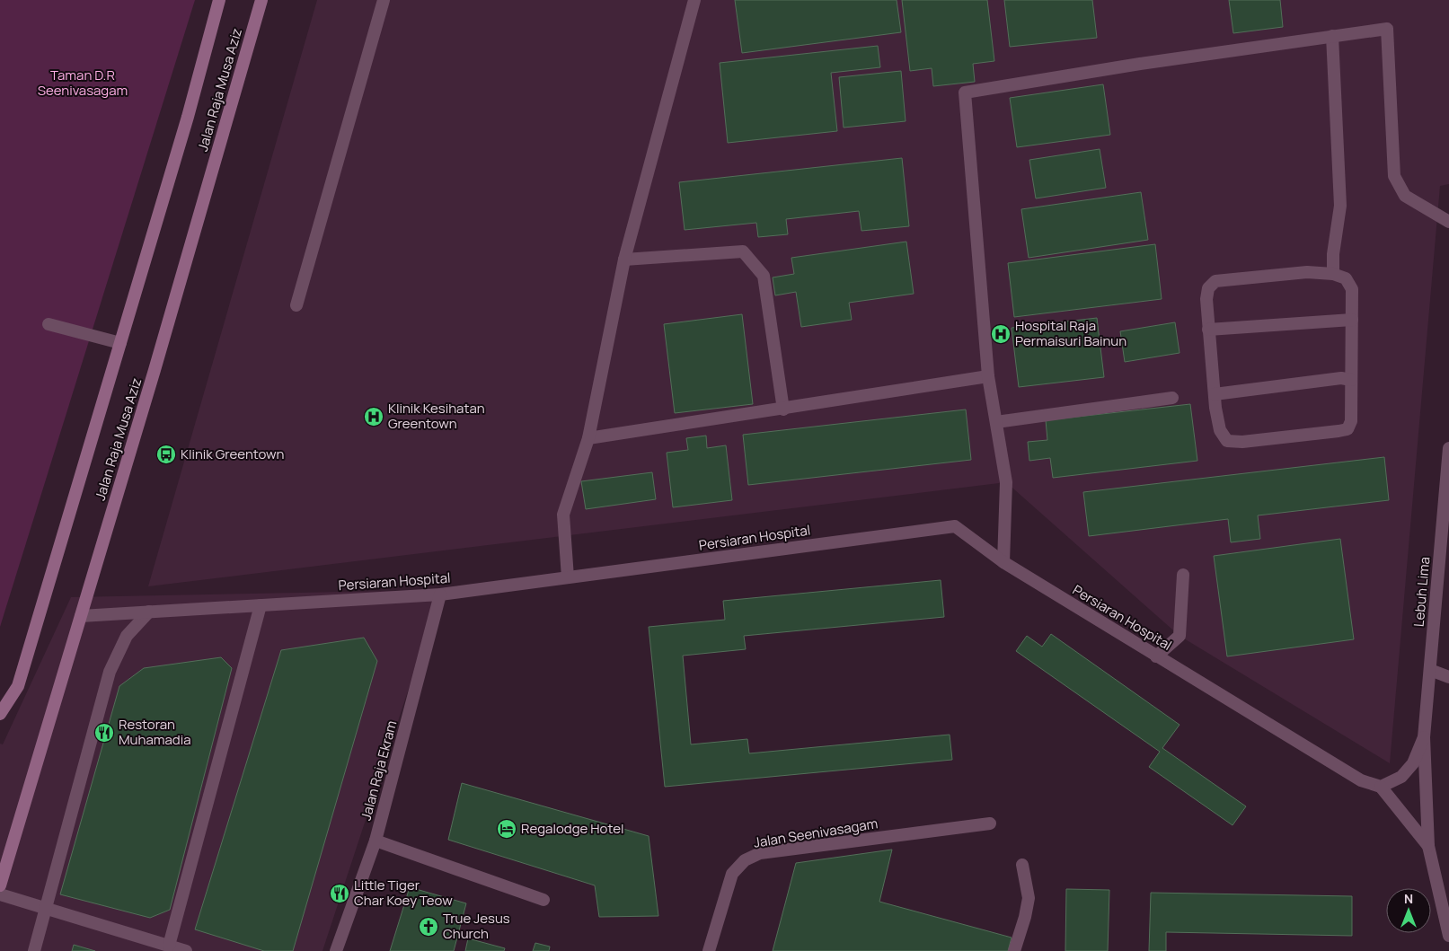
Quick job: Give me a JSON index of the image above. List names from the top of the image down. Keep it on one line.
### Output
{"streets":{"main road":["Jalan Raja Musa Aziz"],"street":["Persiaran Hospital","Lebuh Lima","Jalan Raja Ekram","Jalan Seenivasagam"]},"crossings":[["Jalan Raja Musa Aziz","Persiaran Hospital"],["Persiaran Hospital","Lebuh Lima"],["Persiaran Hospital","Jalan Raja Ekram"]],"parks":["Taman D.R Seenivasagam"],"places":{"hospital":["Hospital Raja Permaisuri Bainun","Klinik Kesihatan Greentown"],"bus stop":["Klinik Greentown"],"restaurant":["Restoran Muhamadia","Little Tiger Char Koey Teow"],"hotel":["Regalodge Hotel"],"church":["True Jesus Church"]},"north":"top"}
